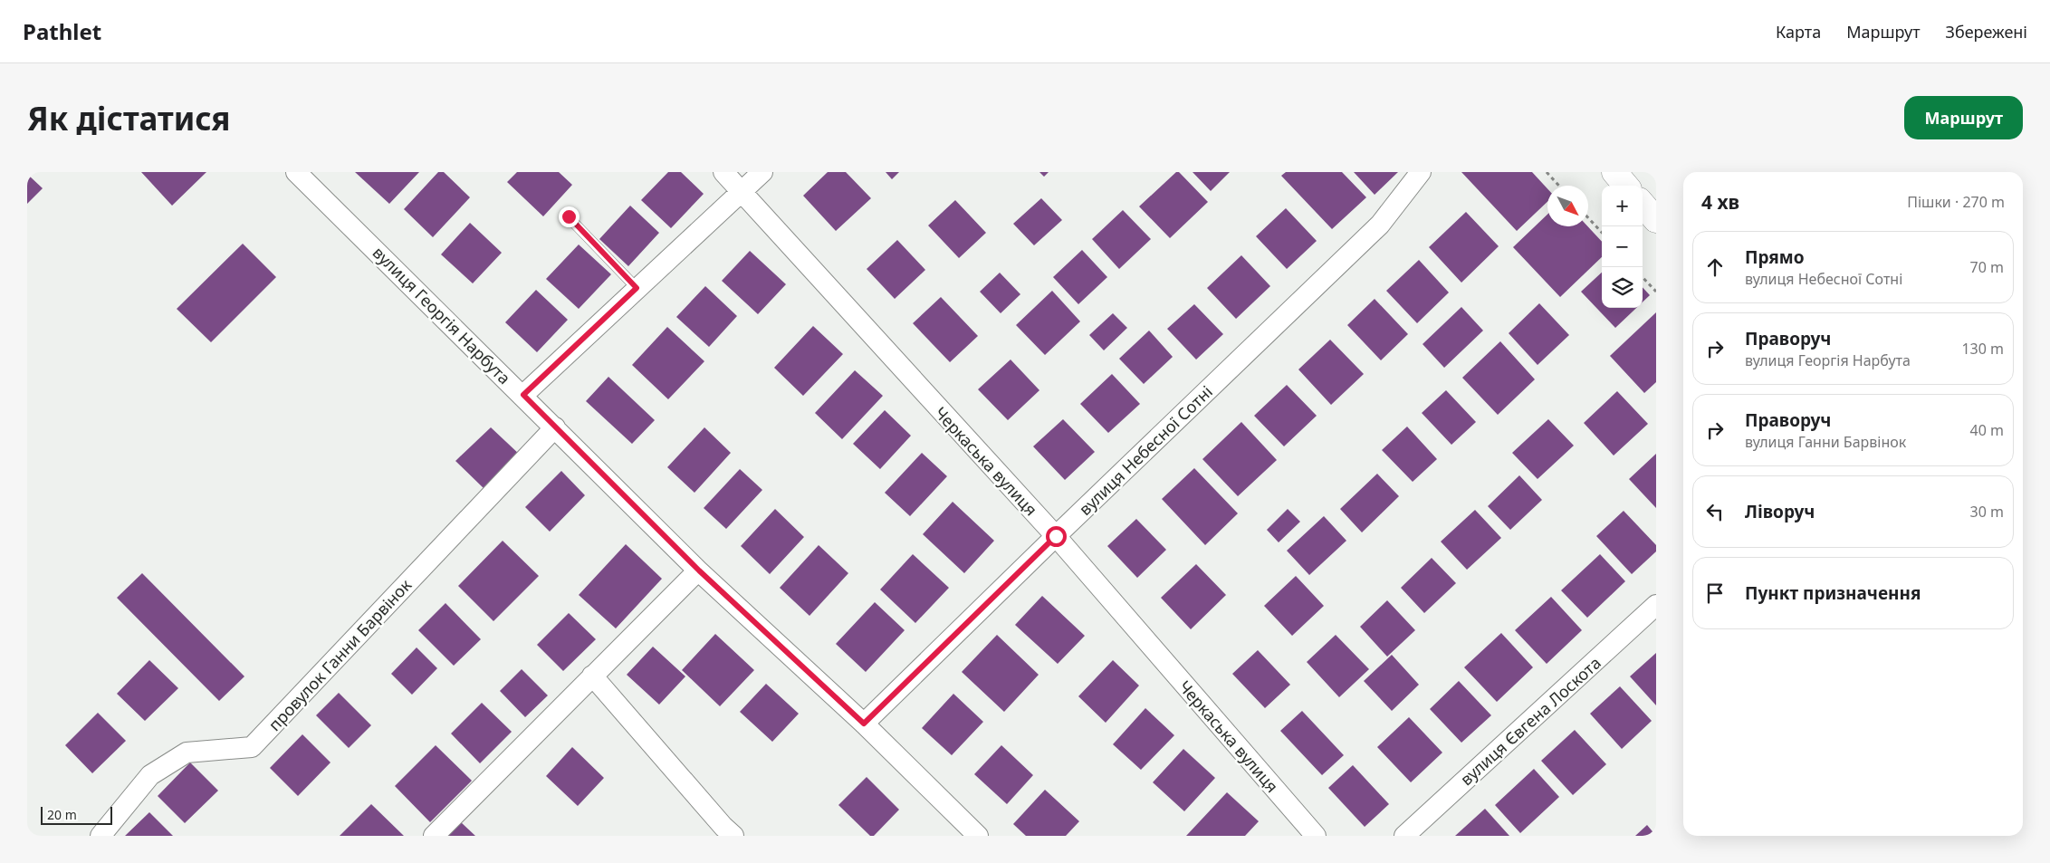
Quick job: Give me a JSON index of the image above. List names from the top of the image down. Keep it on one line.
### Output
{"streets":{"street":["вулиця Георгія Нарбута","вулиця Небесної Сотні","Черкаська вулиця","провулок Ганни Барвінок","вулиця Євгена Лоскота"]},"crossings":[["вулиця Георгія Нарбута","вулиця Небесної Сотні"],["вулиця Георгія Нарбута","провулок Ганни Барвінок"],["вулиця Небесної Сотні","Черкаська вулиця"]],"scale_bar":"20 m","north":"bottom right","page":{"header":"Pathlet","nav":["Карта","Маршрут","Збережені"],"buttons":"Маршрут","title":"Як дістатися","heading":["4 хв","Пішки · 270 m"],"map_buttons":["+","−"],"list":[["Прямо","вулиця Небесної Сотні","70 m"],["Праворуч","вулиця Георгія Нарбута","130 m"],["Праворуч","вулиця Ганни Барвінок","40 m"],["Ліворуч","30 m"],"Пункт призначення"],"scale":"20 m"}}
